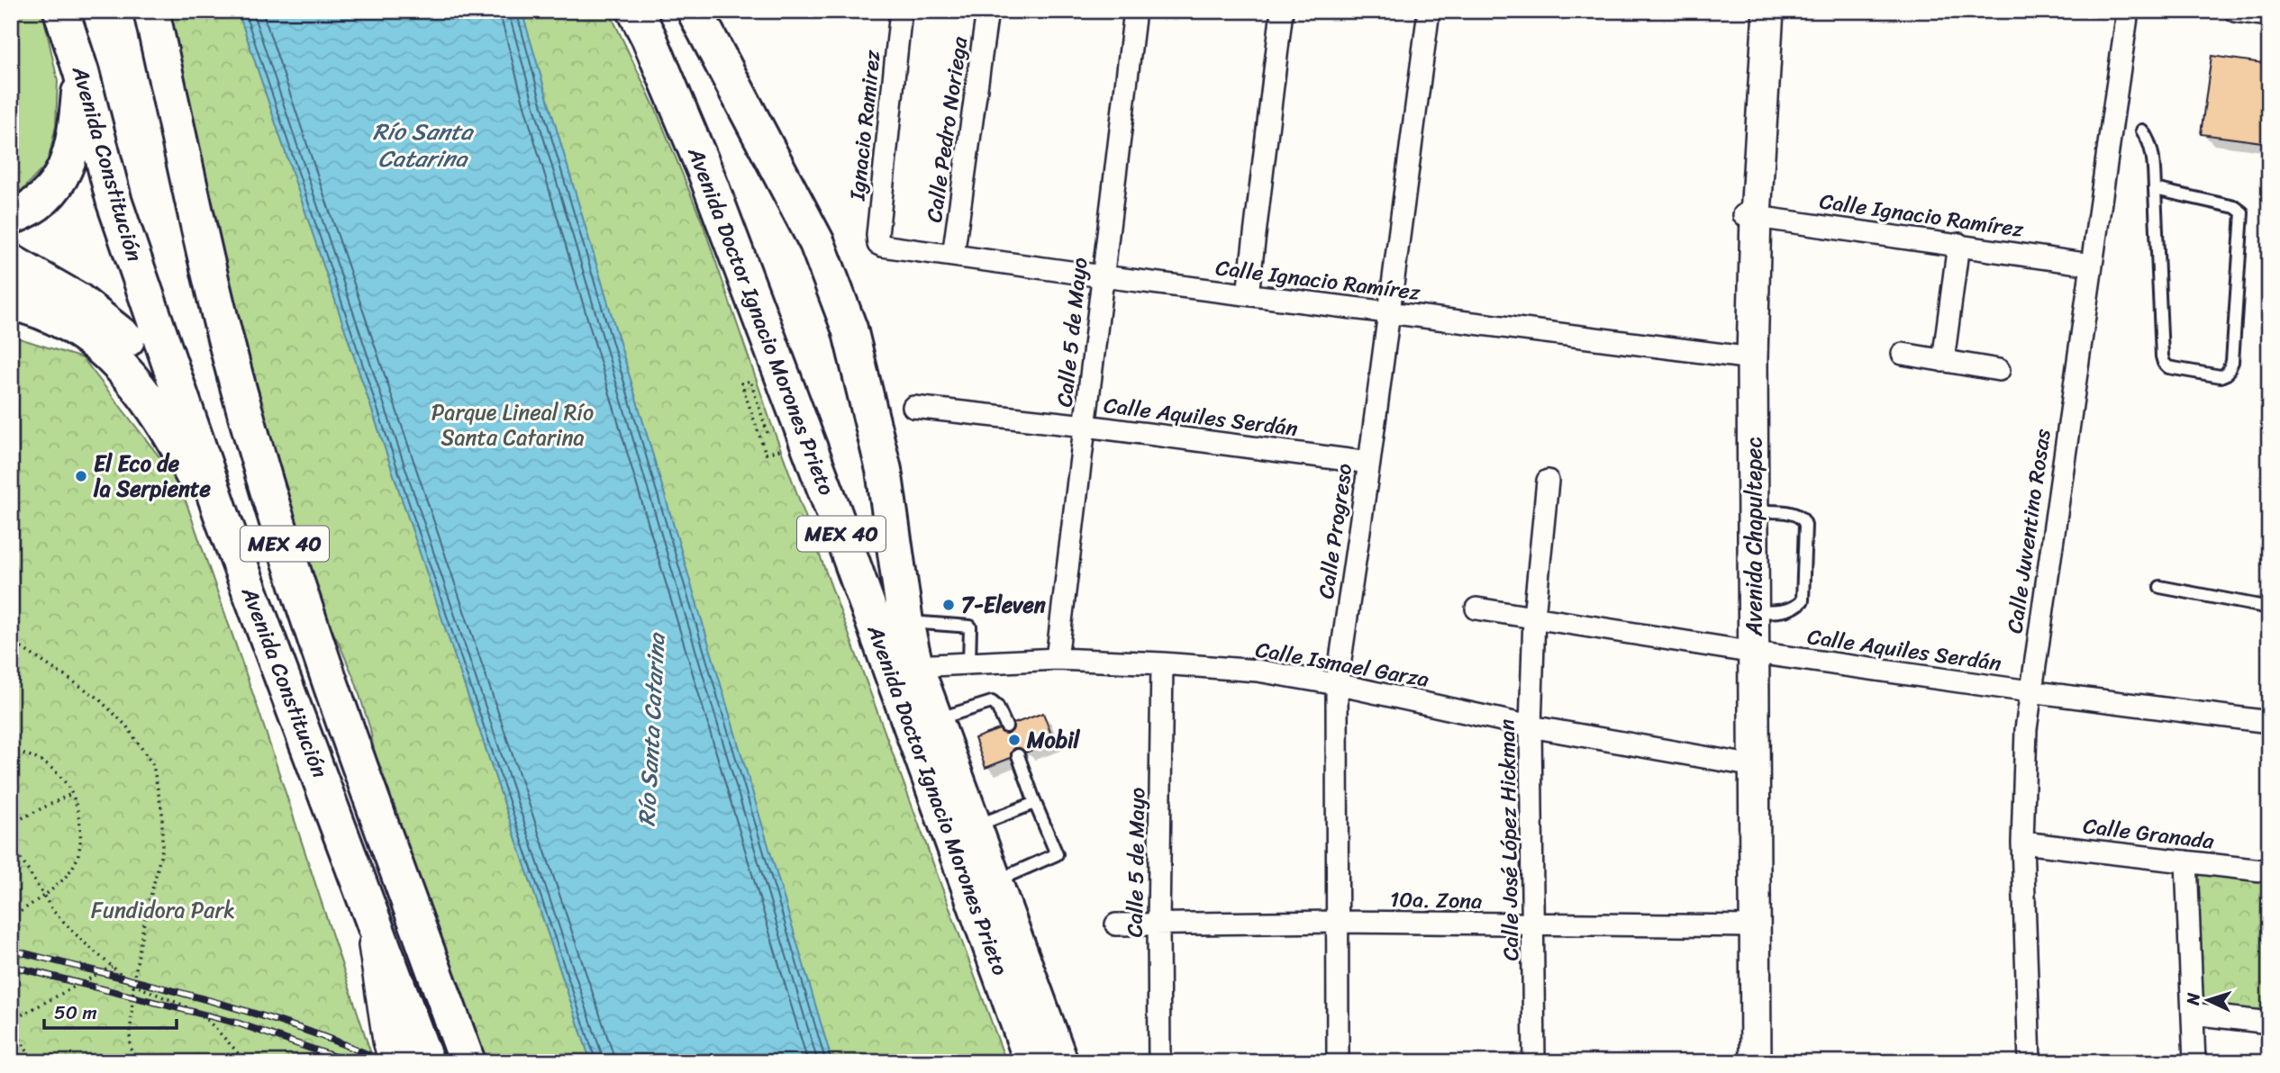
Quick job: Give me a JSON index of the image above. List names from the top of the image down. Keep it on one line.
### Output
{"streets":{"highway":["Avenida Constitución","Avenida Doctor Ignacio Morones Prieto","MEX 40"],"main road":["Avenida Chapultepec"],"street":["Ignacio Ramirez","Calle Pedro Noriega","Calle Ignacio Ramírez","Calle 5 de Mayo","Calle Aquiles Serdán","Calle Progreso","Calle Juventino Rosas","Calle Ismael Garza","Calle Granada","Calle José López Hickman","10a. Zona"]},"crossings":[["Ignacio Ramirez","Calle Ignacio Ramírez"],["Calle Pedro Noriega","Calle Ignacio Ramírez"],["Calle Ignacio Ramírez","Calle 5 de Mayo"],["Calle Ignacio Ramírez","Calle Progreso"],["Calle Ignacio Ramírez","Calle Juventino Rosas"],["Calle Ignacio Ramírez","Avenida Chapultepec"],["Avenida Doctor Ignacio Morones Prieto","Calle Ismael Garza"],["Calle 5 de Mayo","Calle Aquiles Serdán"],["Calle 5 de Mayo","Calle Ismael Garza"],["Calle 5 de Mayo","10a. Zona"],["Calle Aquiles Serdán","Calle Progreso"],["Calle Aquiles Serdán","Calle Juventino Rosas"],["Calle Aquiles Serdán","Avenida Chapultepec"],["Calle Aquiles Serdán","Calle José López Hickman"],["Calle Progreso","Calle Ismael Garza"],["Calle Progreso","10a. Zona"],["Calle Juventino Rosas","Calle Granada"],["Avenida Chapultepec","Calle Ismael Garza"],["Avenida Chapultepec","10a. Zona"],["Calle Ismael Garza","Calle José López Hickman"],["Calle José López Hickman","10a. Zona"]],"water":["Río Santa Catarina"],"parks":["Parque Lineal Río Santa Catarina","Fundidora Park"],"places":["El Eco de la Serpiente","7-Eleven","Mobil"],"scale_bar":"50 m","north":"left"}
